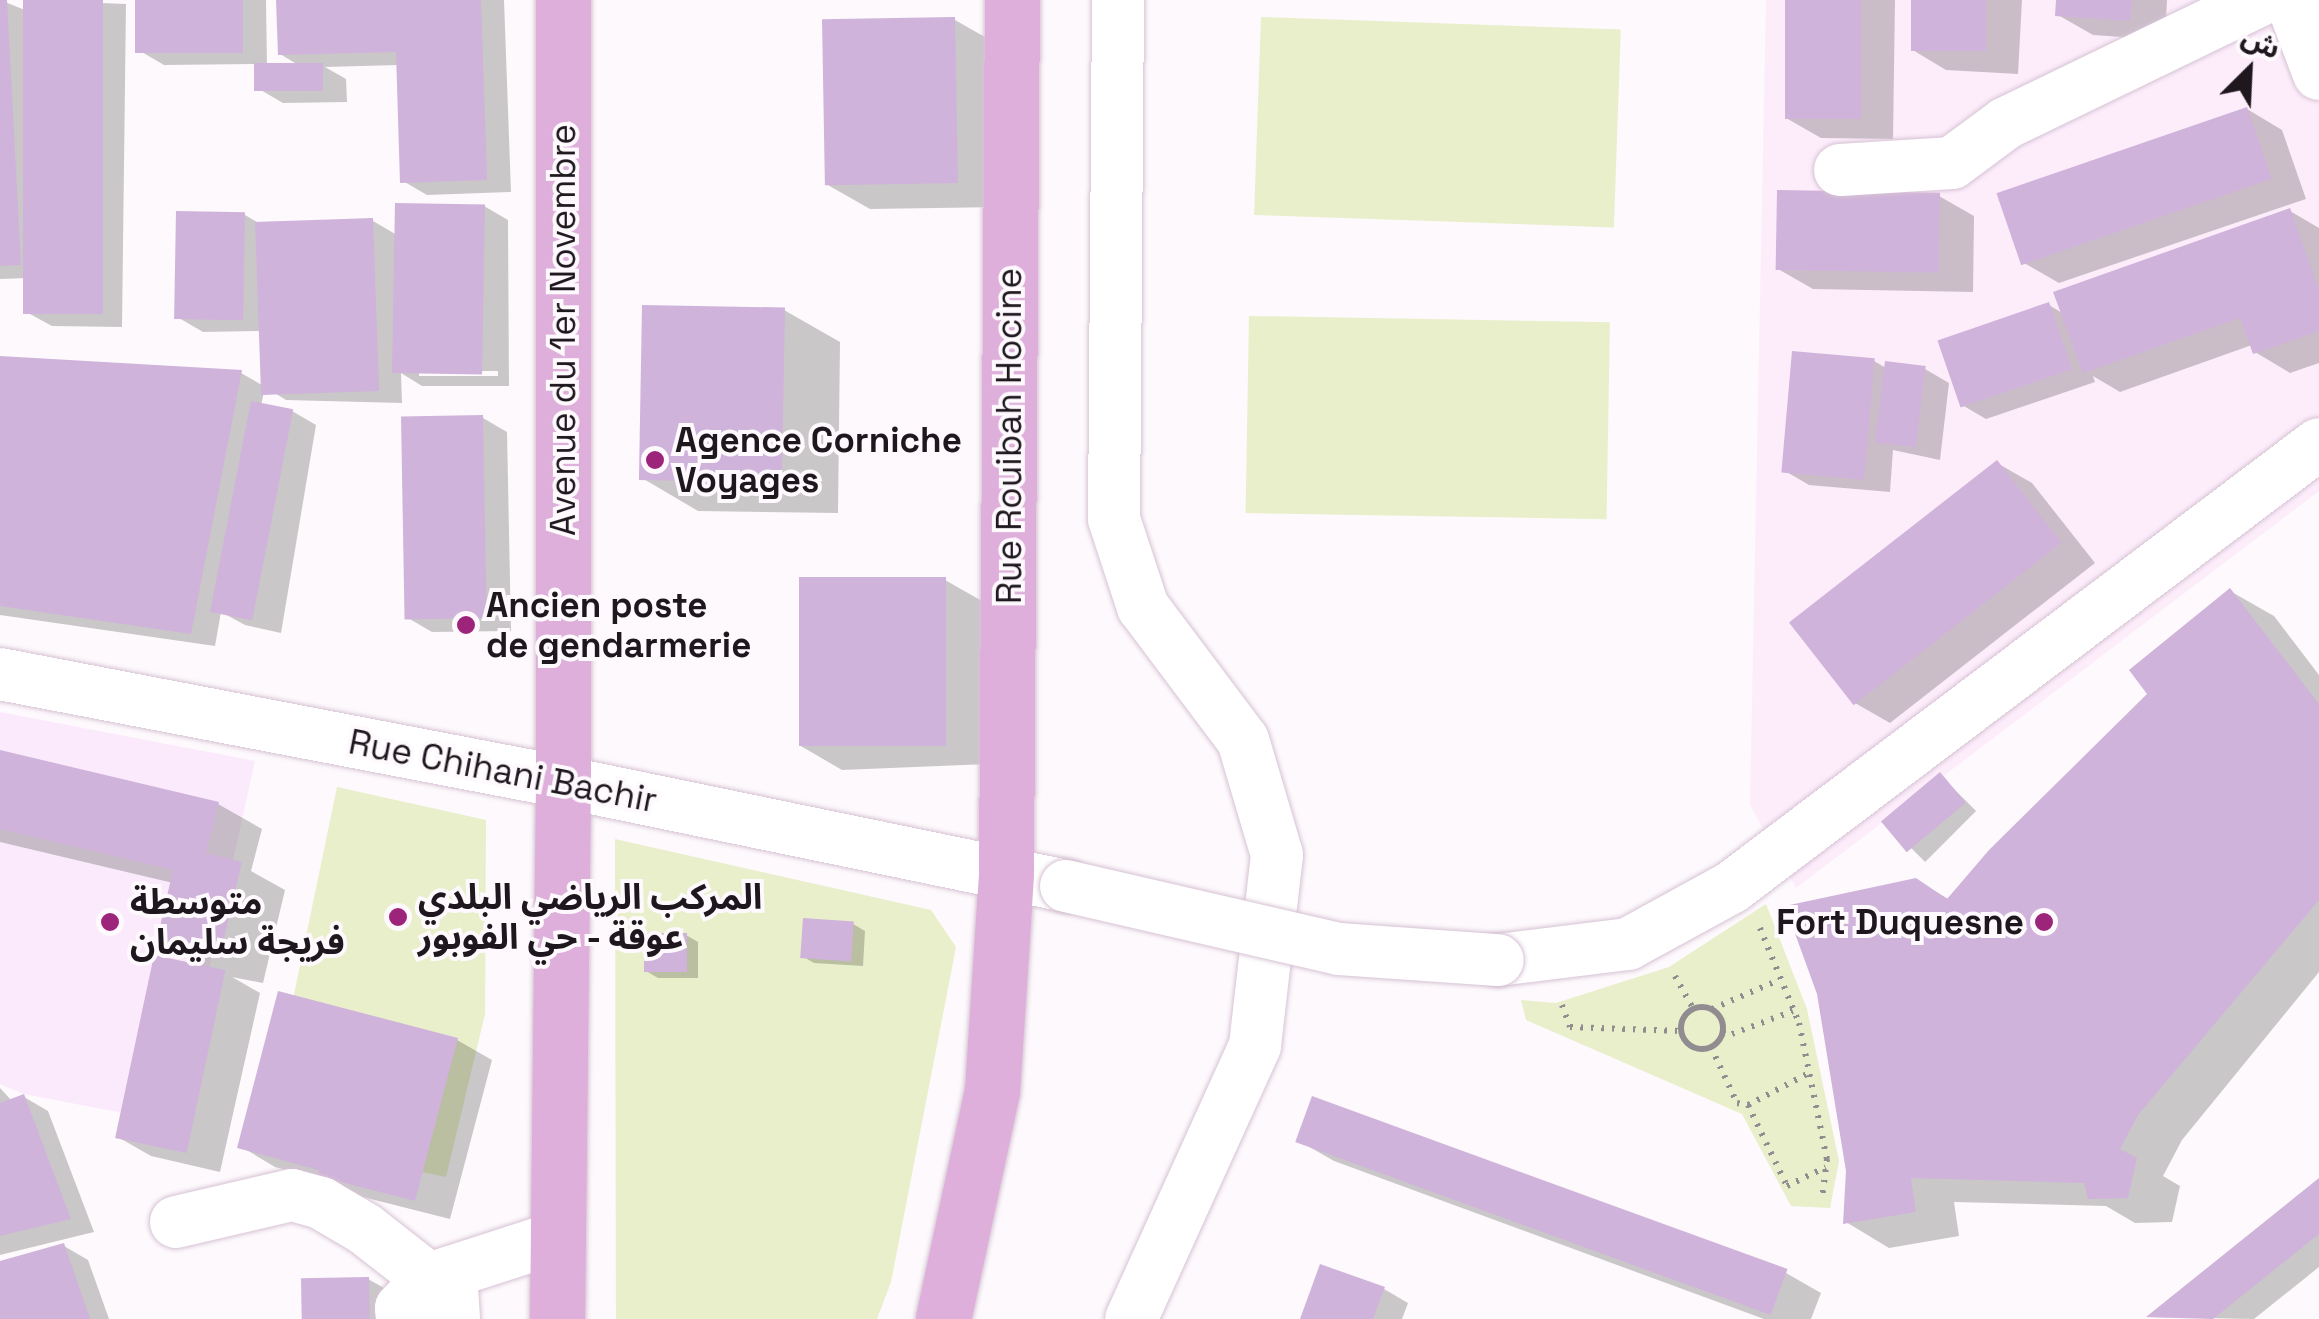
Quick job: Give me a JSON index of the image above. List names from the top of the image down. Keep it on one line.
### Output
{"streets":{"main road":["Avenue du 1er Novembre","Rue Rouibah Hocine"],"street":["Rue Chihani Bachir"]},"crossings":[["Avenue du 1er Novembre","Rue Chihani Bachir"],["Rue Rouibah Hocine","Rue Chihani Bachir"]],"places":["Agence Corniche Voyages","Ancien poste de gendarmerie","المركب الرياضي البلدي عوقة - حي الفوبور","متوسطة فريجة سليمان","Fort Duquesne"],"north":"top right"}
